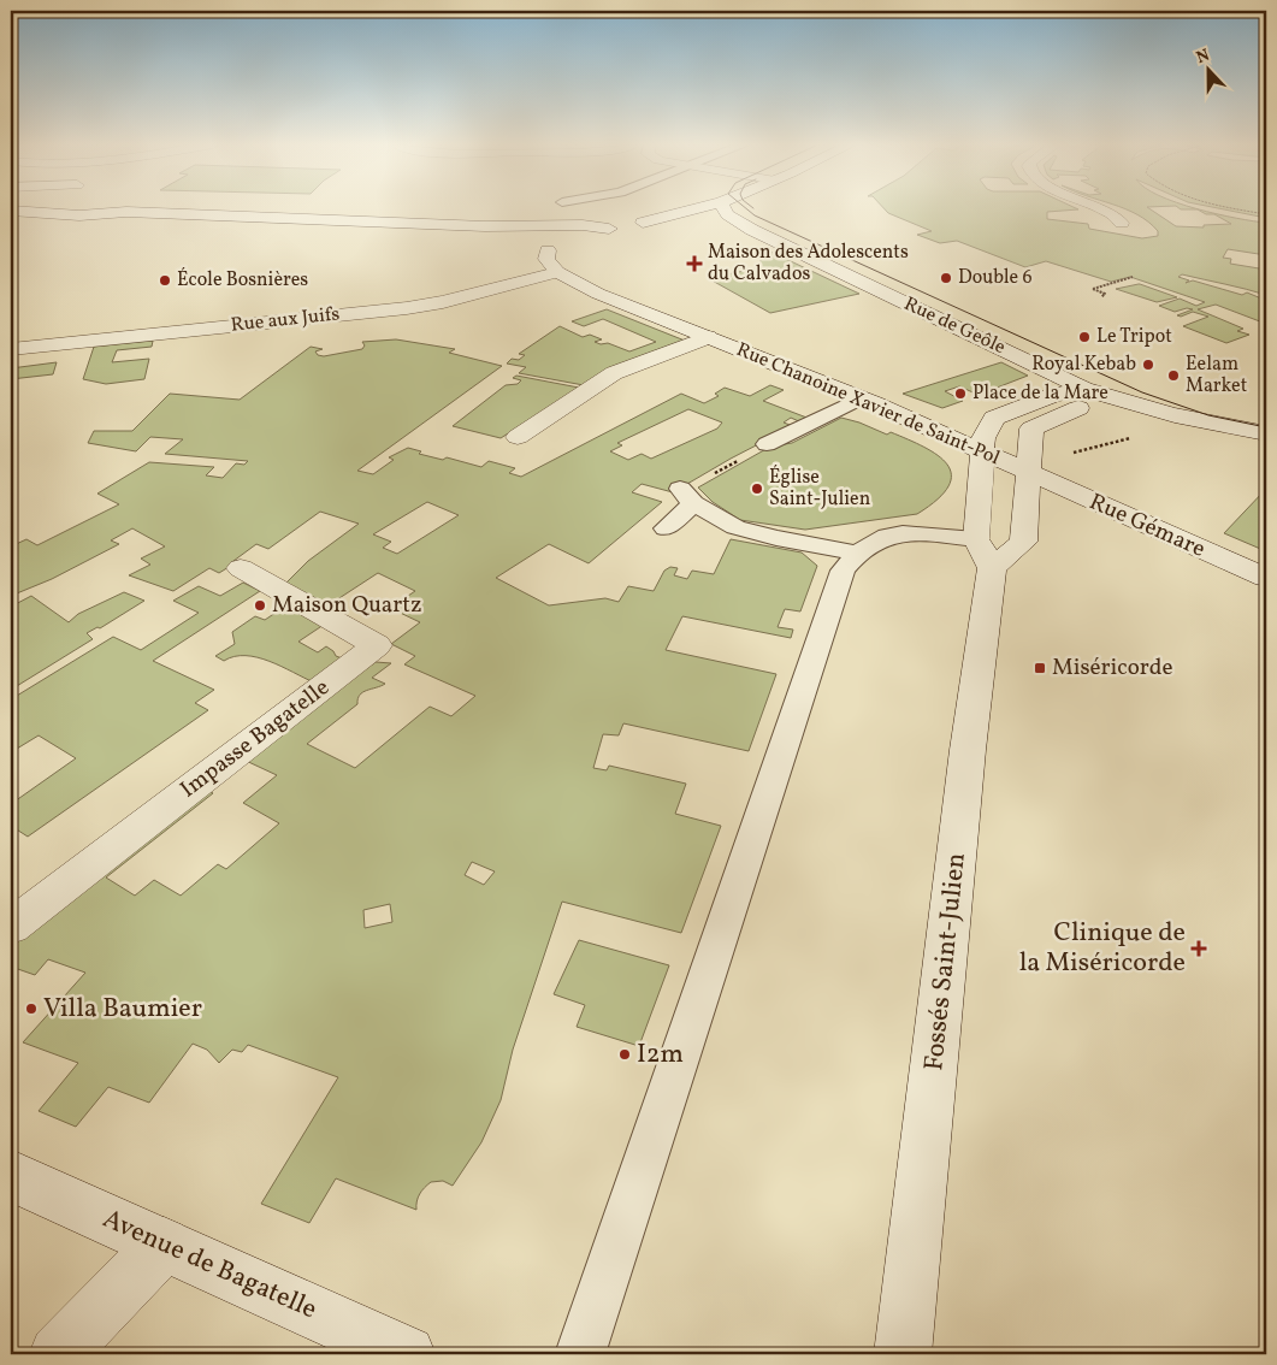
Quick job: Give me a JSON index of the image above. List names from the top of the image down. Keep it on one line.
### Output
{"streets":{"main road":["Rue aux Juifs","Rue de Geôle","Rue Chanoine Xavier de Saint-Pol","Rue Gémare","Impasse Bagatelle","Fossés Saint-Julien","Avenue de Bagatelle"]},"crossings":[["Rue aux Juifs","Rue Chanoine Xavier de Saint-Pol"],["Rue de Geôle","Fossés Saint-Julien"],["Rue Chanoine Xavier de Saint-Pol","Rue Gémare"],["Rue Chanoine Xavier de Saint-Pol","Fossés Saint-Julien"]],"places":{"health":["Maison des Adolescents du Calvados","Clinique de la Miséricorde"],"other":["Double 6","École Bosnières","Le Tripot","Royal Kebab","Eelam Market","Place de la Mare","Église Saint-Julien","Maison Quartz","Villa Baumier","I2m"],"transit":["Miséricorde"]},"north":"top"}
